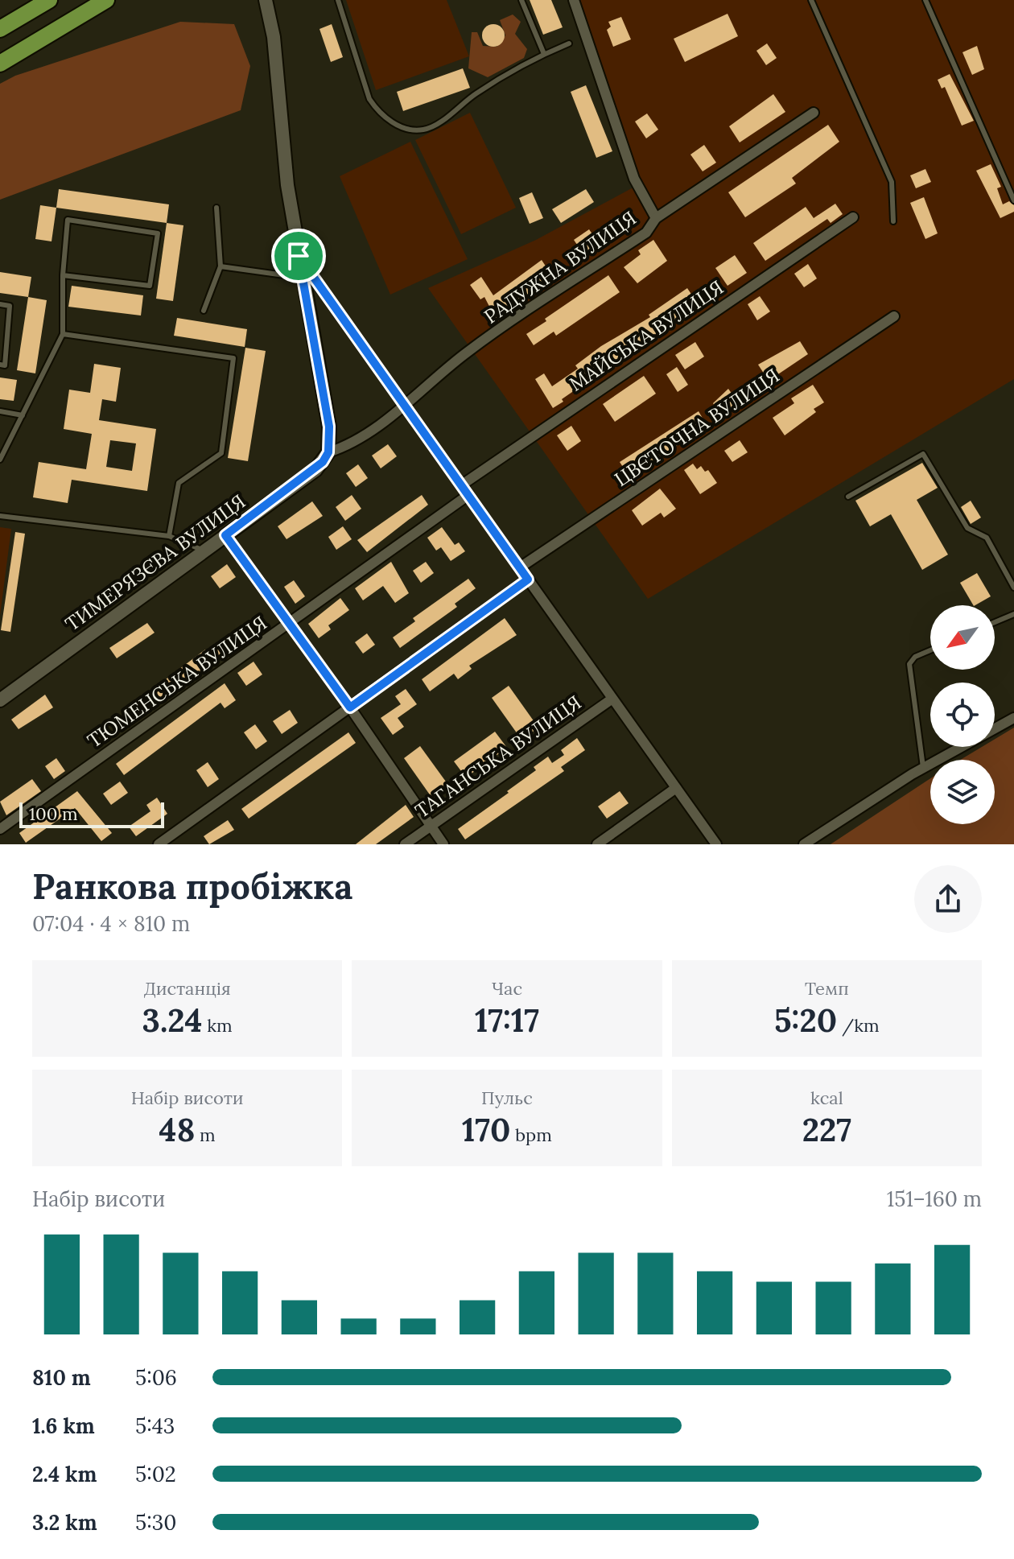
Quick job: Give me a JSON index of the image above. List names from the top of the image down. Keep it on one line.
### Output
{"streets":{"street":["РАДУЖНА ВУЛИЦЯ","МАЙСЬКА ВУЛИЦЯ","ЦВЄТОЧНА ВУЛИЦЯ","ТИМЕРЯЗЄВА ВУЛИЦЯ","ТЮМЕНСЬКА ВУЛИЦЯ","ТАГАНСЬКА ВУЛИЦЯ"]},"crossings":[["РАДУЖНА ВУЛИЦЯ","ТИМЕРЯЗЄВА ВУЛИЦЯ"]],"scale_bar":"100 m","north":"bottom left","page":{"scale":"100 m","heading":["Ранкова пробіжка","07:04 · 4 × 810 m"],"stats":[["Дистанція","3.24 km"],["Час","17:17"],["Темп","5:20 /km"],["Набір висоти","48 m"],["Пульс","170 bpm"],["kcal","227"]],"chart":["Набір висоти","151–160 m"],"list":[{"name":"810 m","note":"5:06"},{"name":"1.6 km","note":"5:43"},{"name":"2.4 km","note":"5:02"},{"name":"3.2 km","note":"5:30"}]}}
